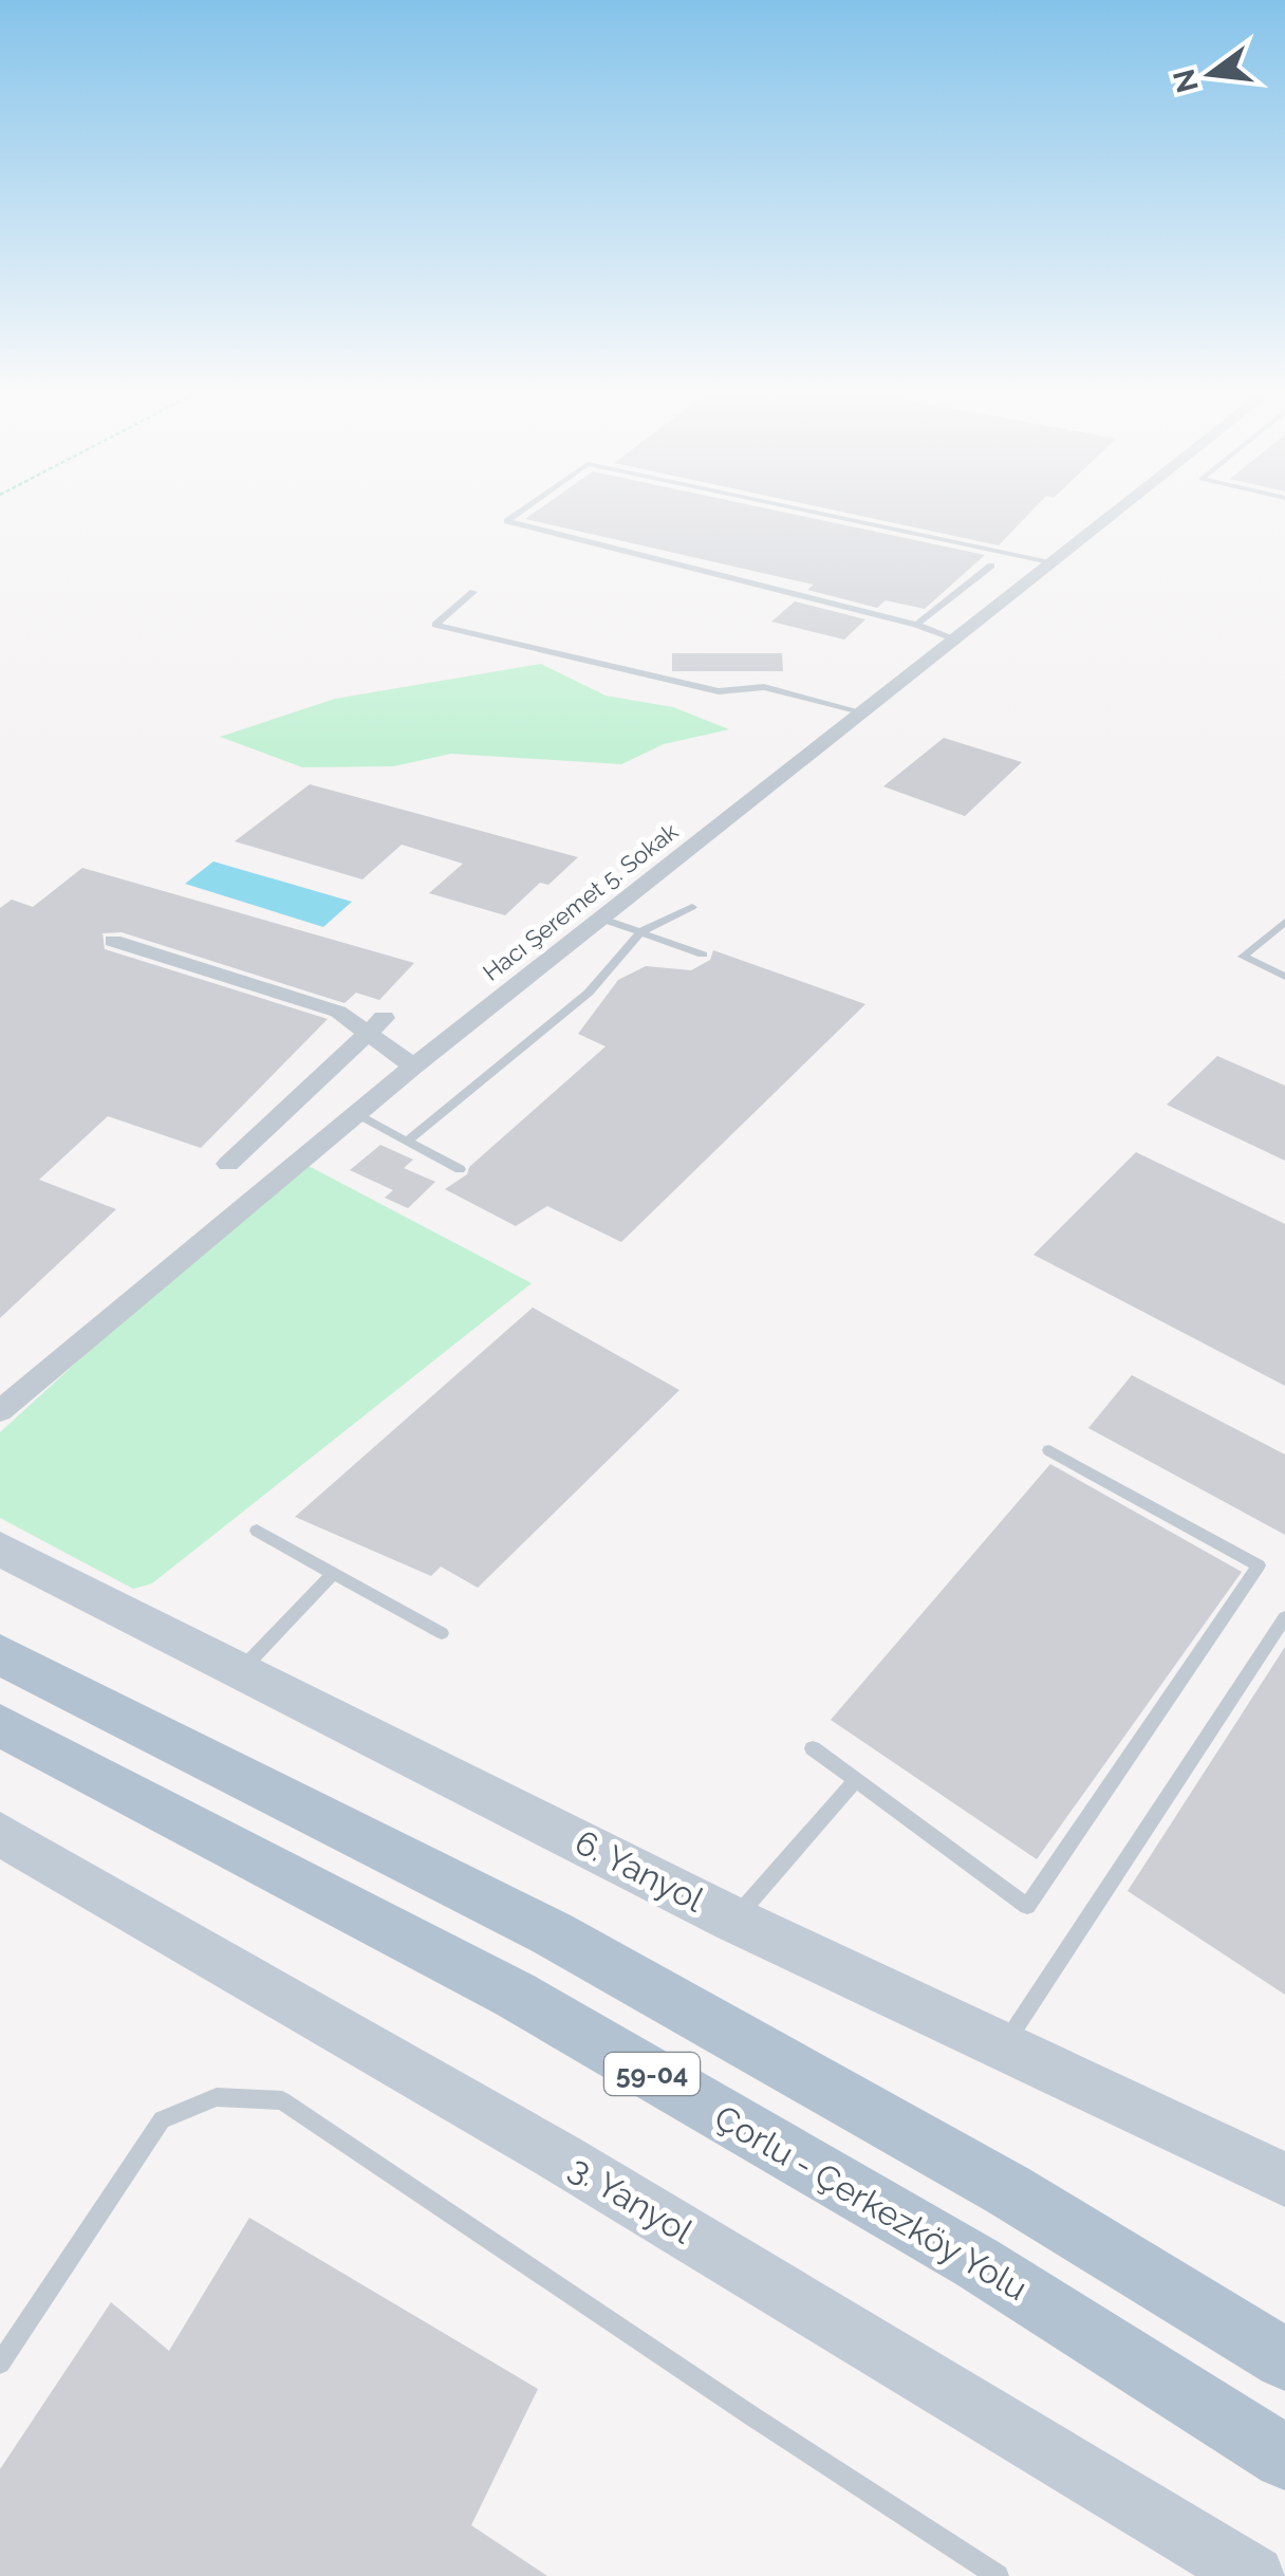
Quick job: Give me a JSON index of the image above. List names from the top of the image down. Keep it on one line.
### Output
{"streets":{"main road":["6. Yanyol","59-04","3. Yanyol","Çorlu - Çerkezköy Yolu"],"street":["Hacı Şeremet 5. Sokak"]},"north":"left"}
